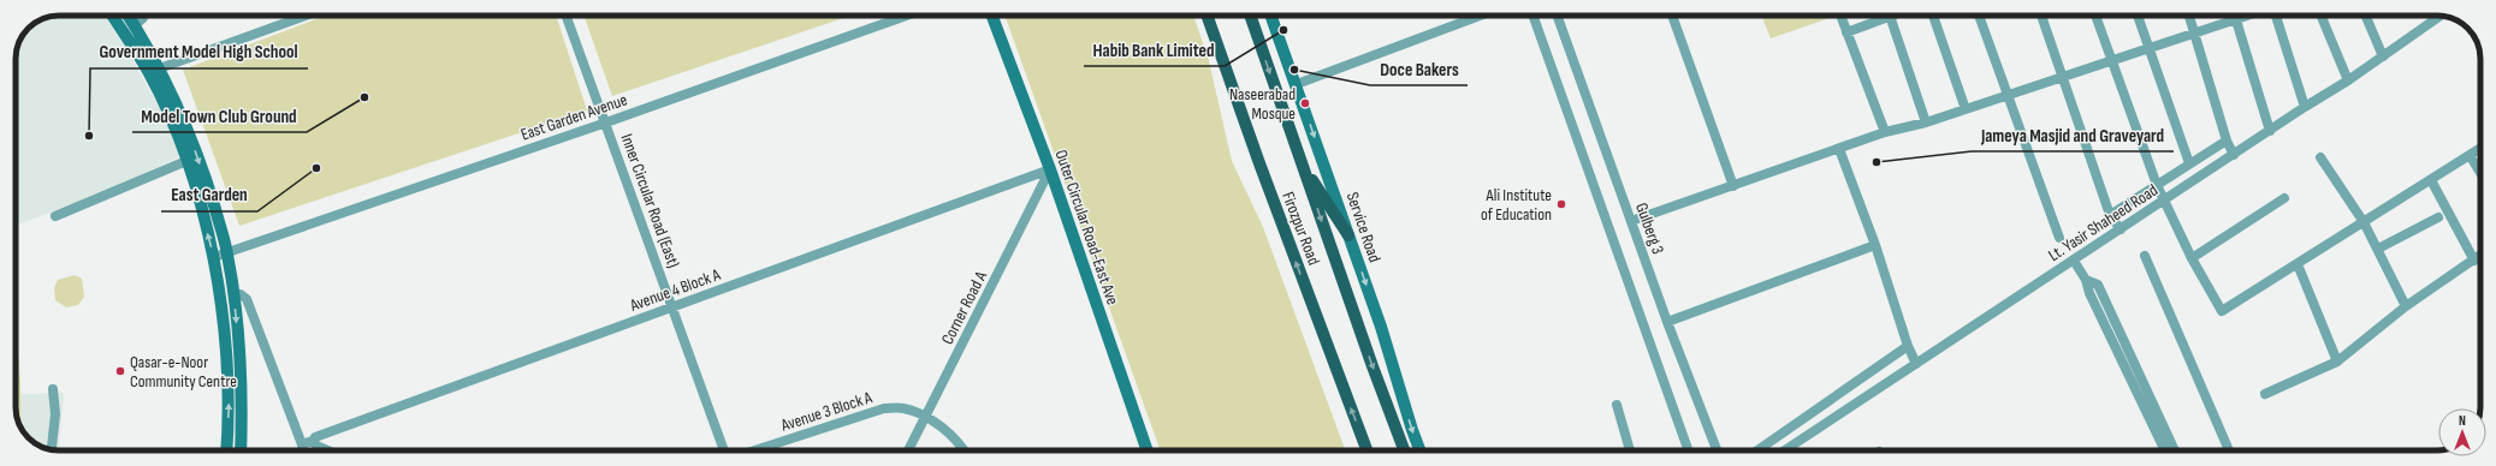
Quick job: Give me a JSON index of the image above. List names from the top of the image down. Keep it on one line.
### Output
{"streets":{"main road":["Firozpur Road"],"street":["East Garden Avenue","Inner Circular Road (East)","Lt. Yasir Shaheed Road","Outer Circular Road-East Ave","Service Road","Gulberg 3","Avenue 4 Block A","Corner Road A","Avenue 3 Block A"]},"crossings":[["East Garden Avenue","Inner Circular Road (East)"],["Inner Circular Road (East)","Avenue 4 Block A"],["Outer Circular Road-East Ave","Avenue 4 Block A"],["Outer Circular Road-East Ave","Corner Road A"],["Avenue 4 Block A","Corner Road A"],["Corner Road A","Avenue 3 Block A"]],"one_way":["Service Road"],"places":["Habib Bank Limited","Doce Bakers","Model Town Club Ground","Naseerabad Mosque","Government Model High School","Jameya Masjid and Graveyard","East Garden","Ali Institute of Education","Qasar-e-Noor Community Centre"],"north":"top"}
